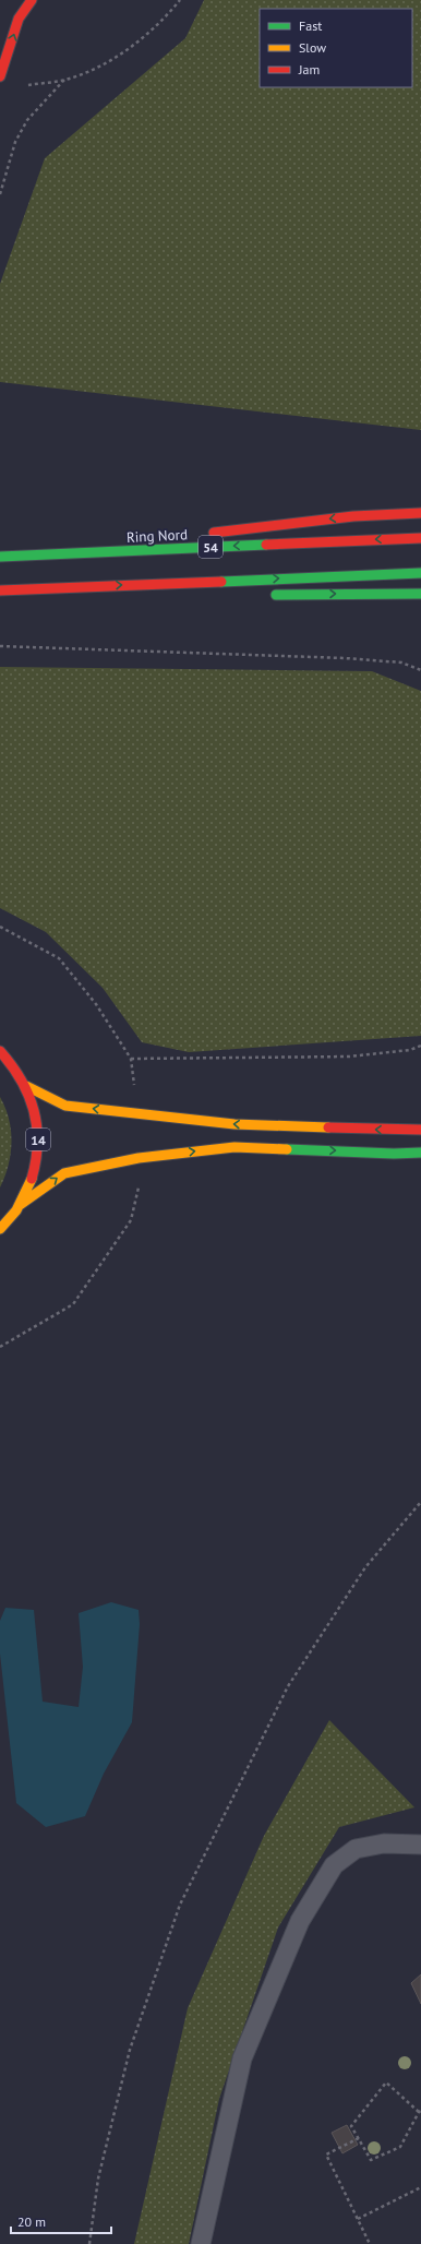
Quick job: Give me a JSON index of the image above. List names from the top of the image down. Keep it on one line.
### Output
{"streets":{"main road":["Ring Nord","54","14"]},"legend":["Fast","Slow","Jam"],"scale_bar":"20 m"}
